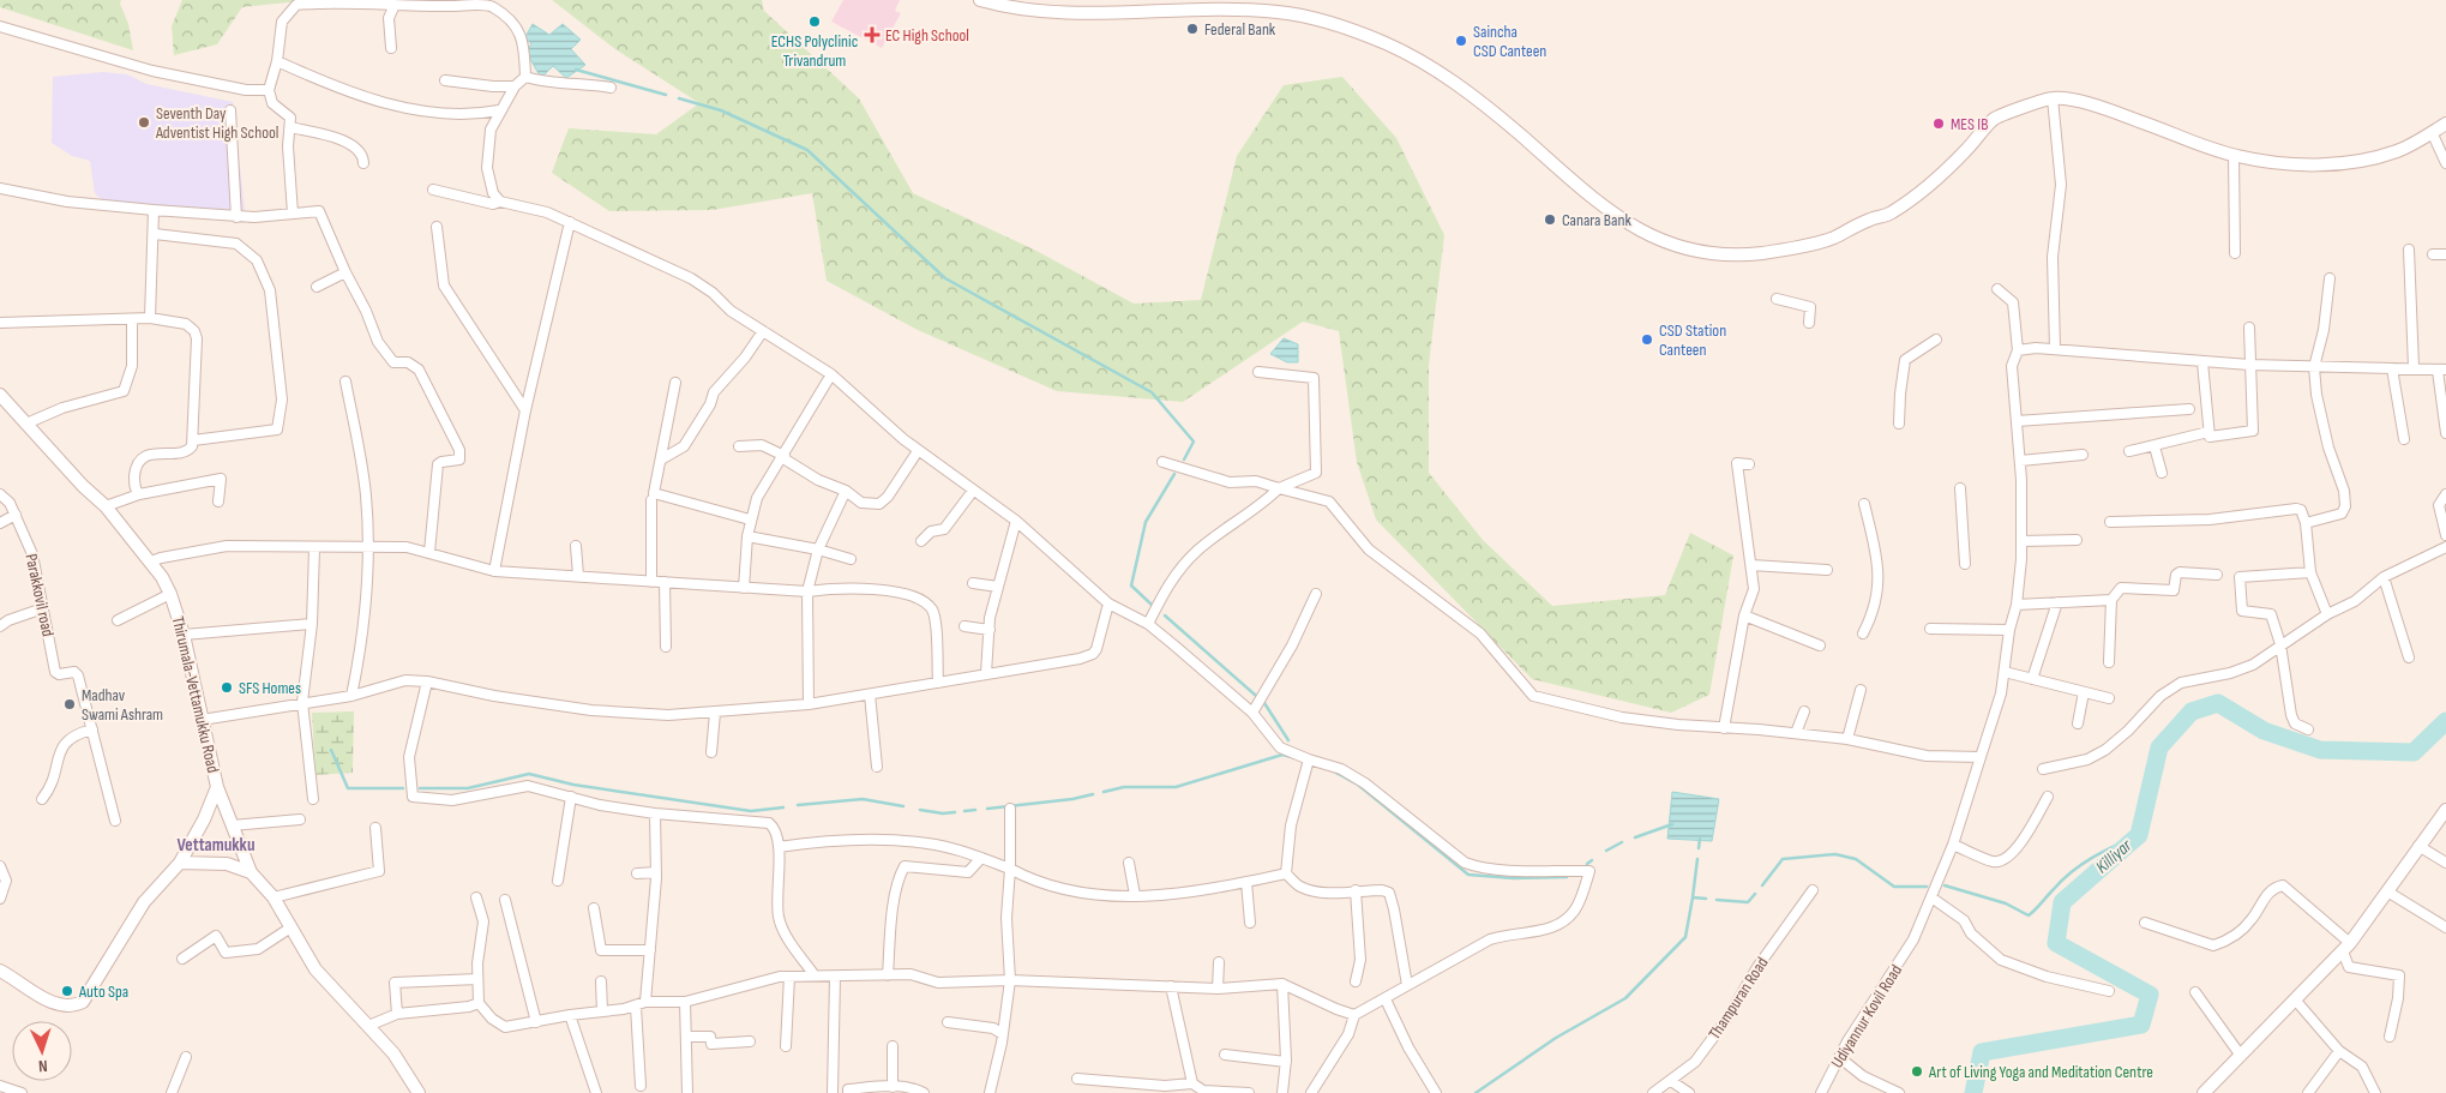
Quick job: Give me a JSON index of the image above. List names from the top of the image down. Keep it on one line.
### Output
{"streets":{"main road":["Thirumala-Vettamukku Road"],"street":["Parakkovil road","Thampuran Road","Udiyannur Kovil Road"]},"districts":["Vettamukku"],"water":["Killiyar"],"places":{"other":["ECHS Polyclinic Trivandrum","Federal Bank","Saincha CSD Canteen","Seventh Day Adventist High School","MES IB","Canara Bank","CSD Station Canteen","SFS Homes","Madhav Swami Ashram","Auto Spa","Art of Living Yoga and Meditation Centre"],"health":["EC High School"]},"north":"bottom"}
